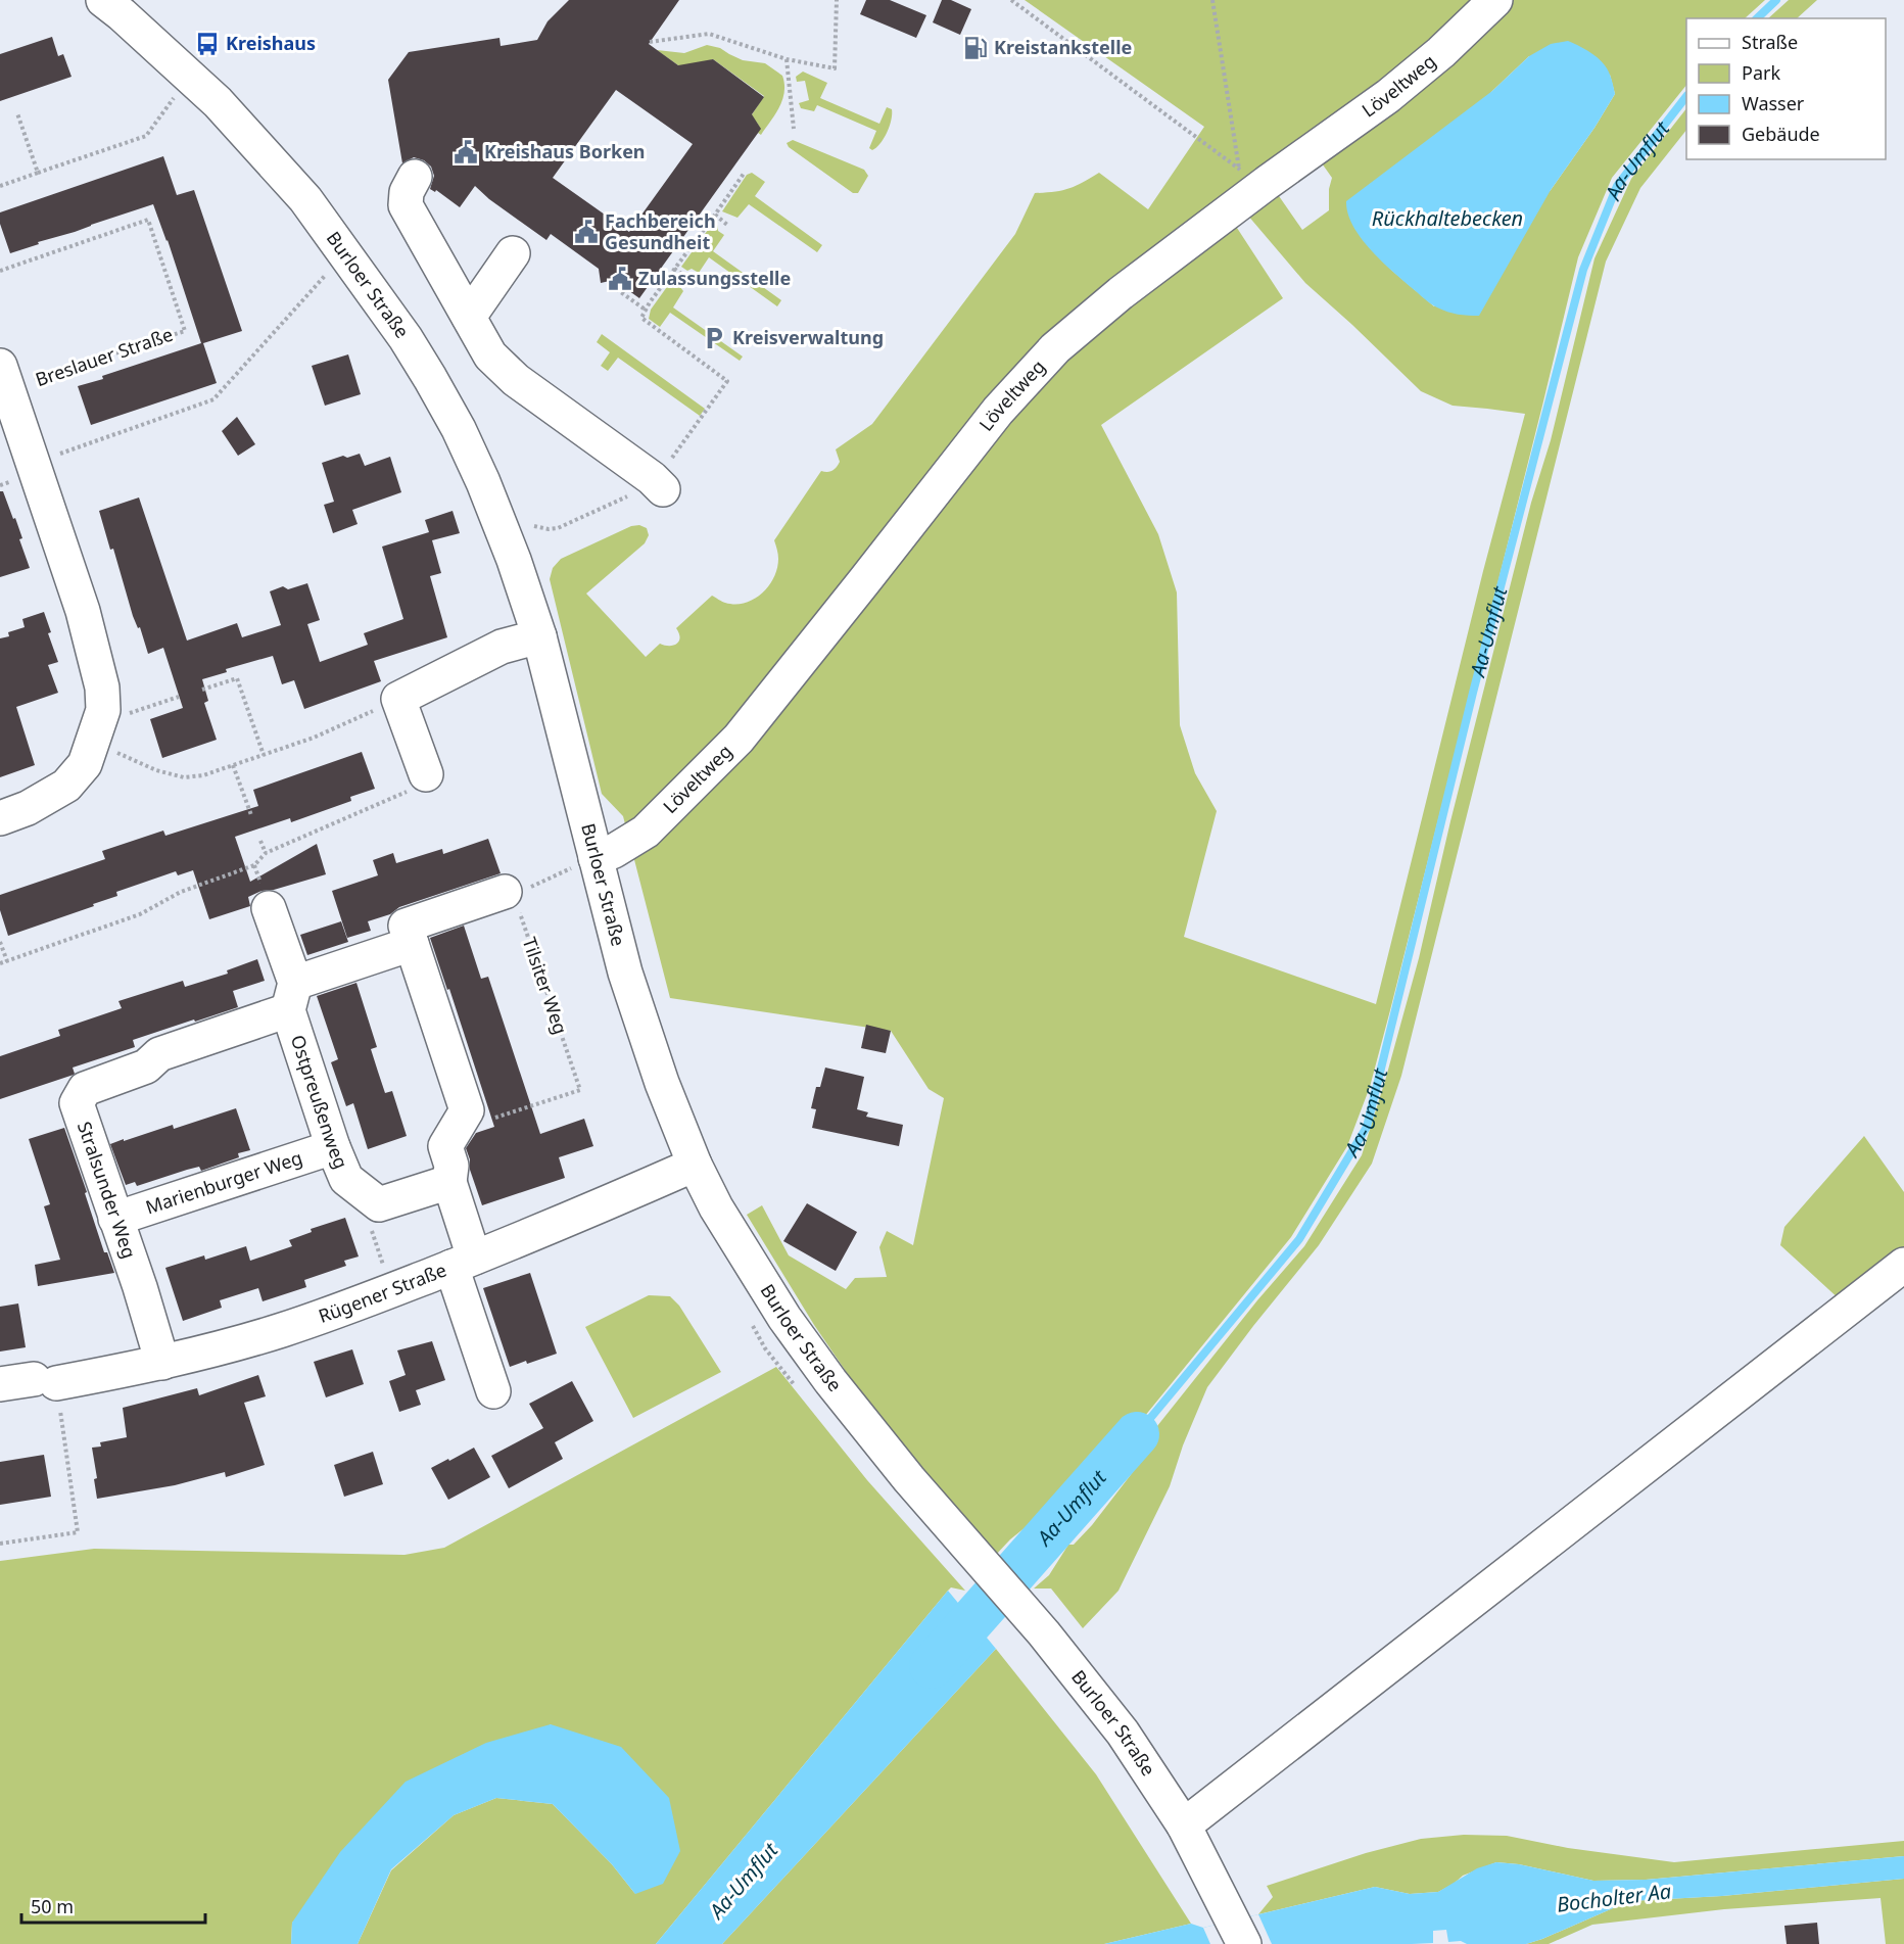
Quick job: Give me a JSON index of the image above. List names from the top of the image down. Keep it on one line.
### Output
{"streets":{"street":["Löveltweg","Burloer Straße","Ostpreußenweg","Marienburger Weg","Stralsunder Weg","Rügener Straße"],"path":["Breslauer Straße","Tilsiter Weg"]},"crossings":[["Löveltweg","Burloer Straße"],["Burloer Straße","Rügener Straße"],["Ostpreußenweg","Marienburger Weg"],["Ostpreußenweg","Stralsunder Weg"],["Marienburger Weg","Stralsunder Weg"],["Stralsunder Weg","Rügener Straße"]],"water":["Aa-Umflut","Rückhaltebecken","Bocholter Aa"],"places":{"bus stop":["Kreishaus"],"fuel station":["Kreistankstelle"],"public building":["Kreishaus Borken","Fachbereich Gesundheit","Zulassungsstelle"],"parking":["Kreisverwaltung"]},"legend":["Straße","Park","Wasser","Gebäude"],"scale_bar":"50 m"}
